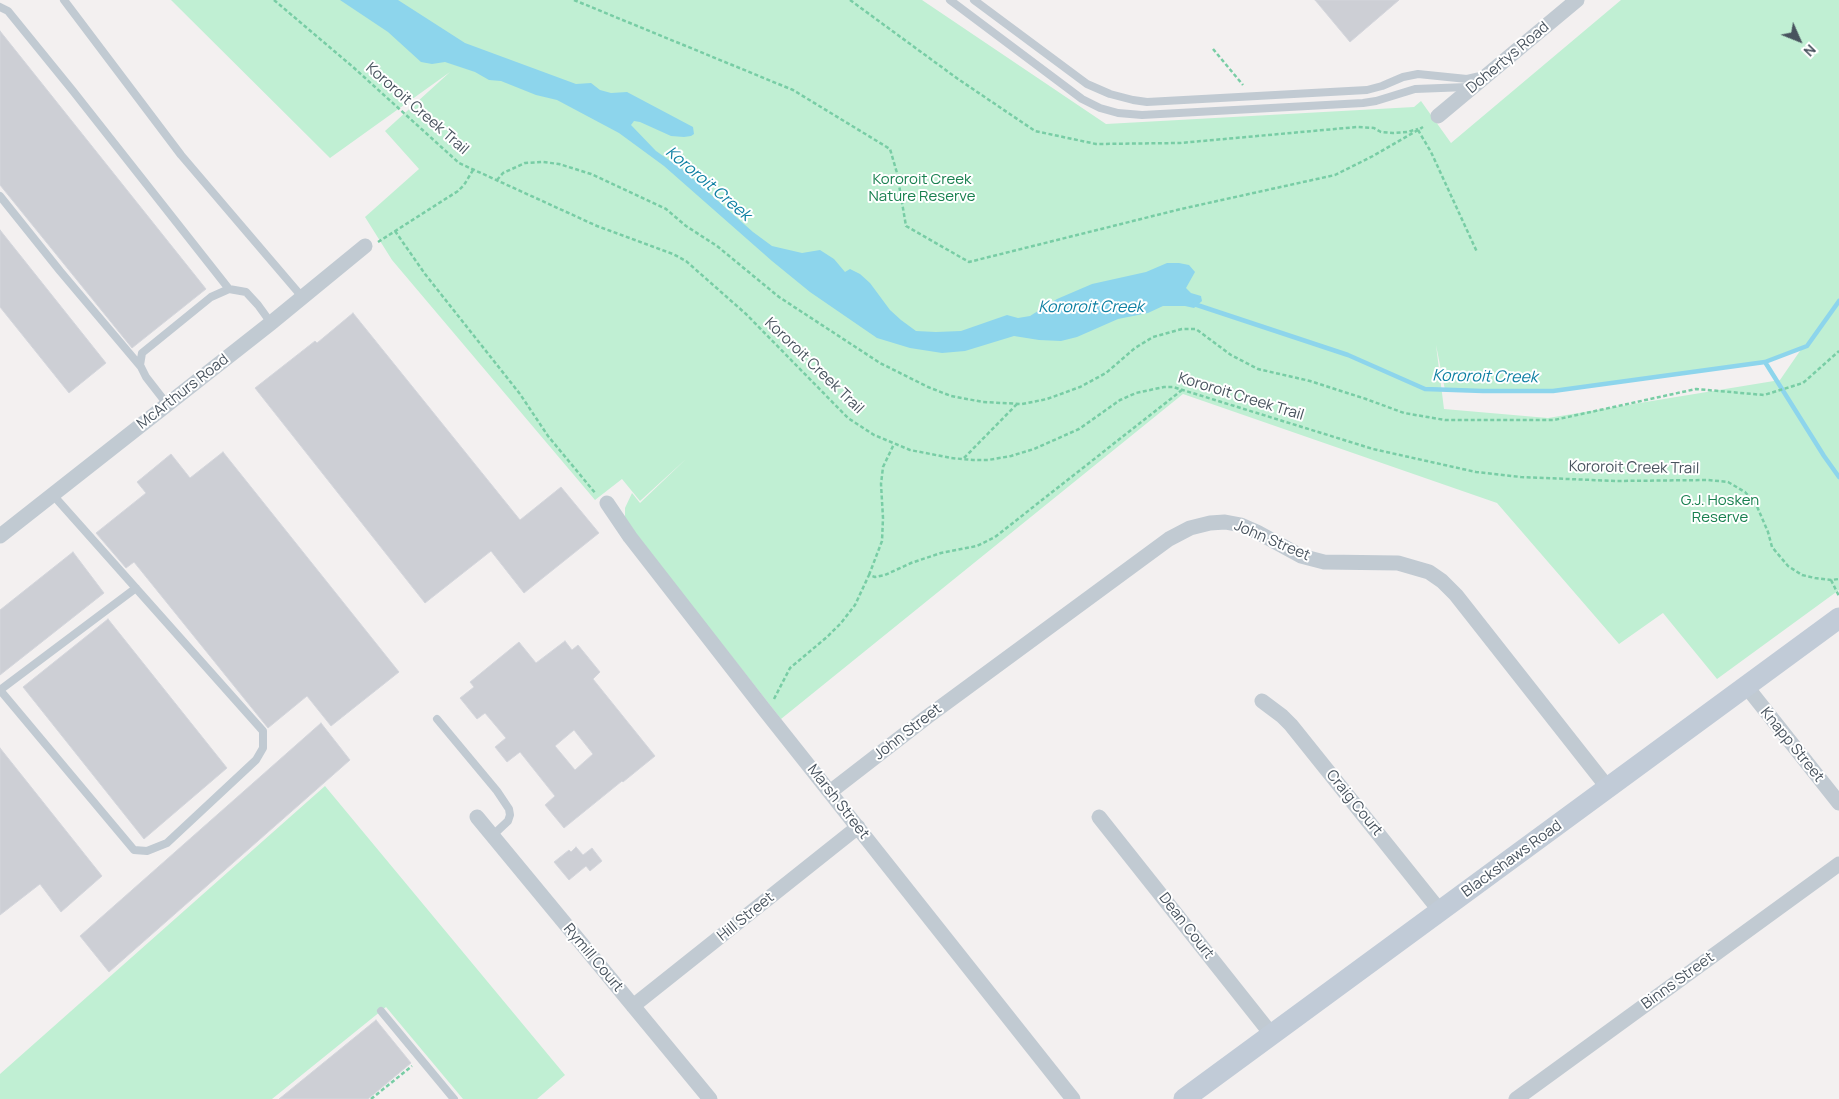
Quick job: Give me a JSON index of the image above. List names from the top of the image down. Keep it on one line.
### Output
{"streets":{"main road":["Blackshaws Road"],"street":["Dohertys Road","McArthurs Road","John Street","Knapp Street","Marsh Street","Craig Court","Hill Street","Dean Court","Rymill Court","Binns Street"],"path":["Kororoit Creek Trail"]},"crossings":[["John Street","Marsh Street"],["John Street","Blackshaws Road"],["Knapp Street","Blackshaws Road"],["Marsh Street","Hill Street"],["Craig Court","Blackshaws Road"],["Blackshaws Road","Dean Court"],["Hill Street","Rymill Court"]],"water":["Kororoit Creek"],"parks":["Kororoit Creek Nature Reserve","G.J. Hosken Reserve"],"north":"bottom right"}
